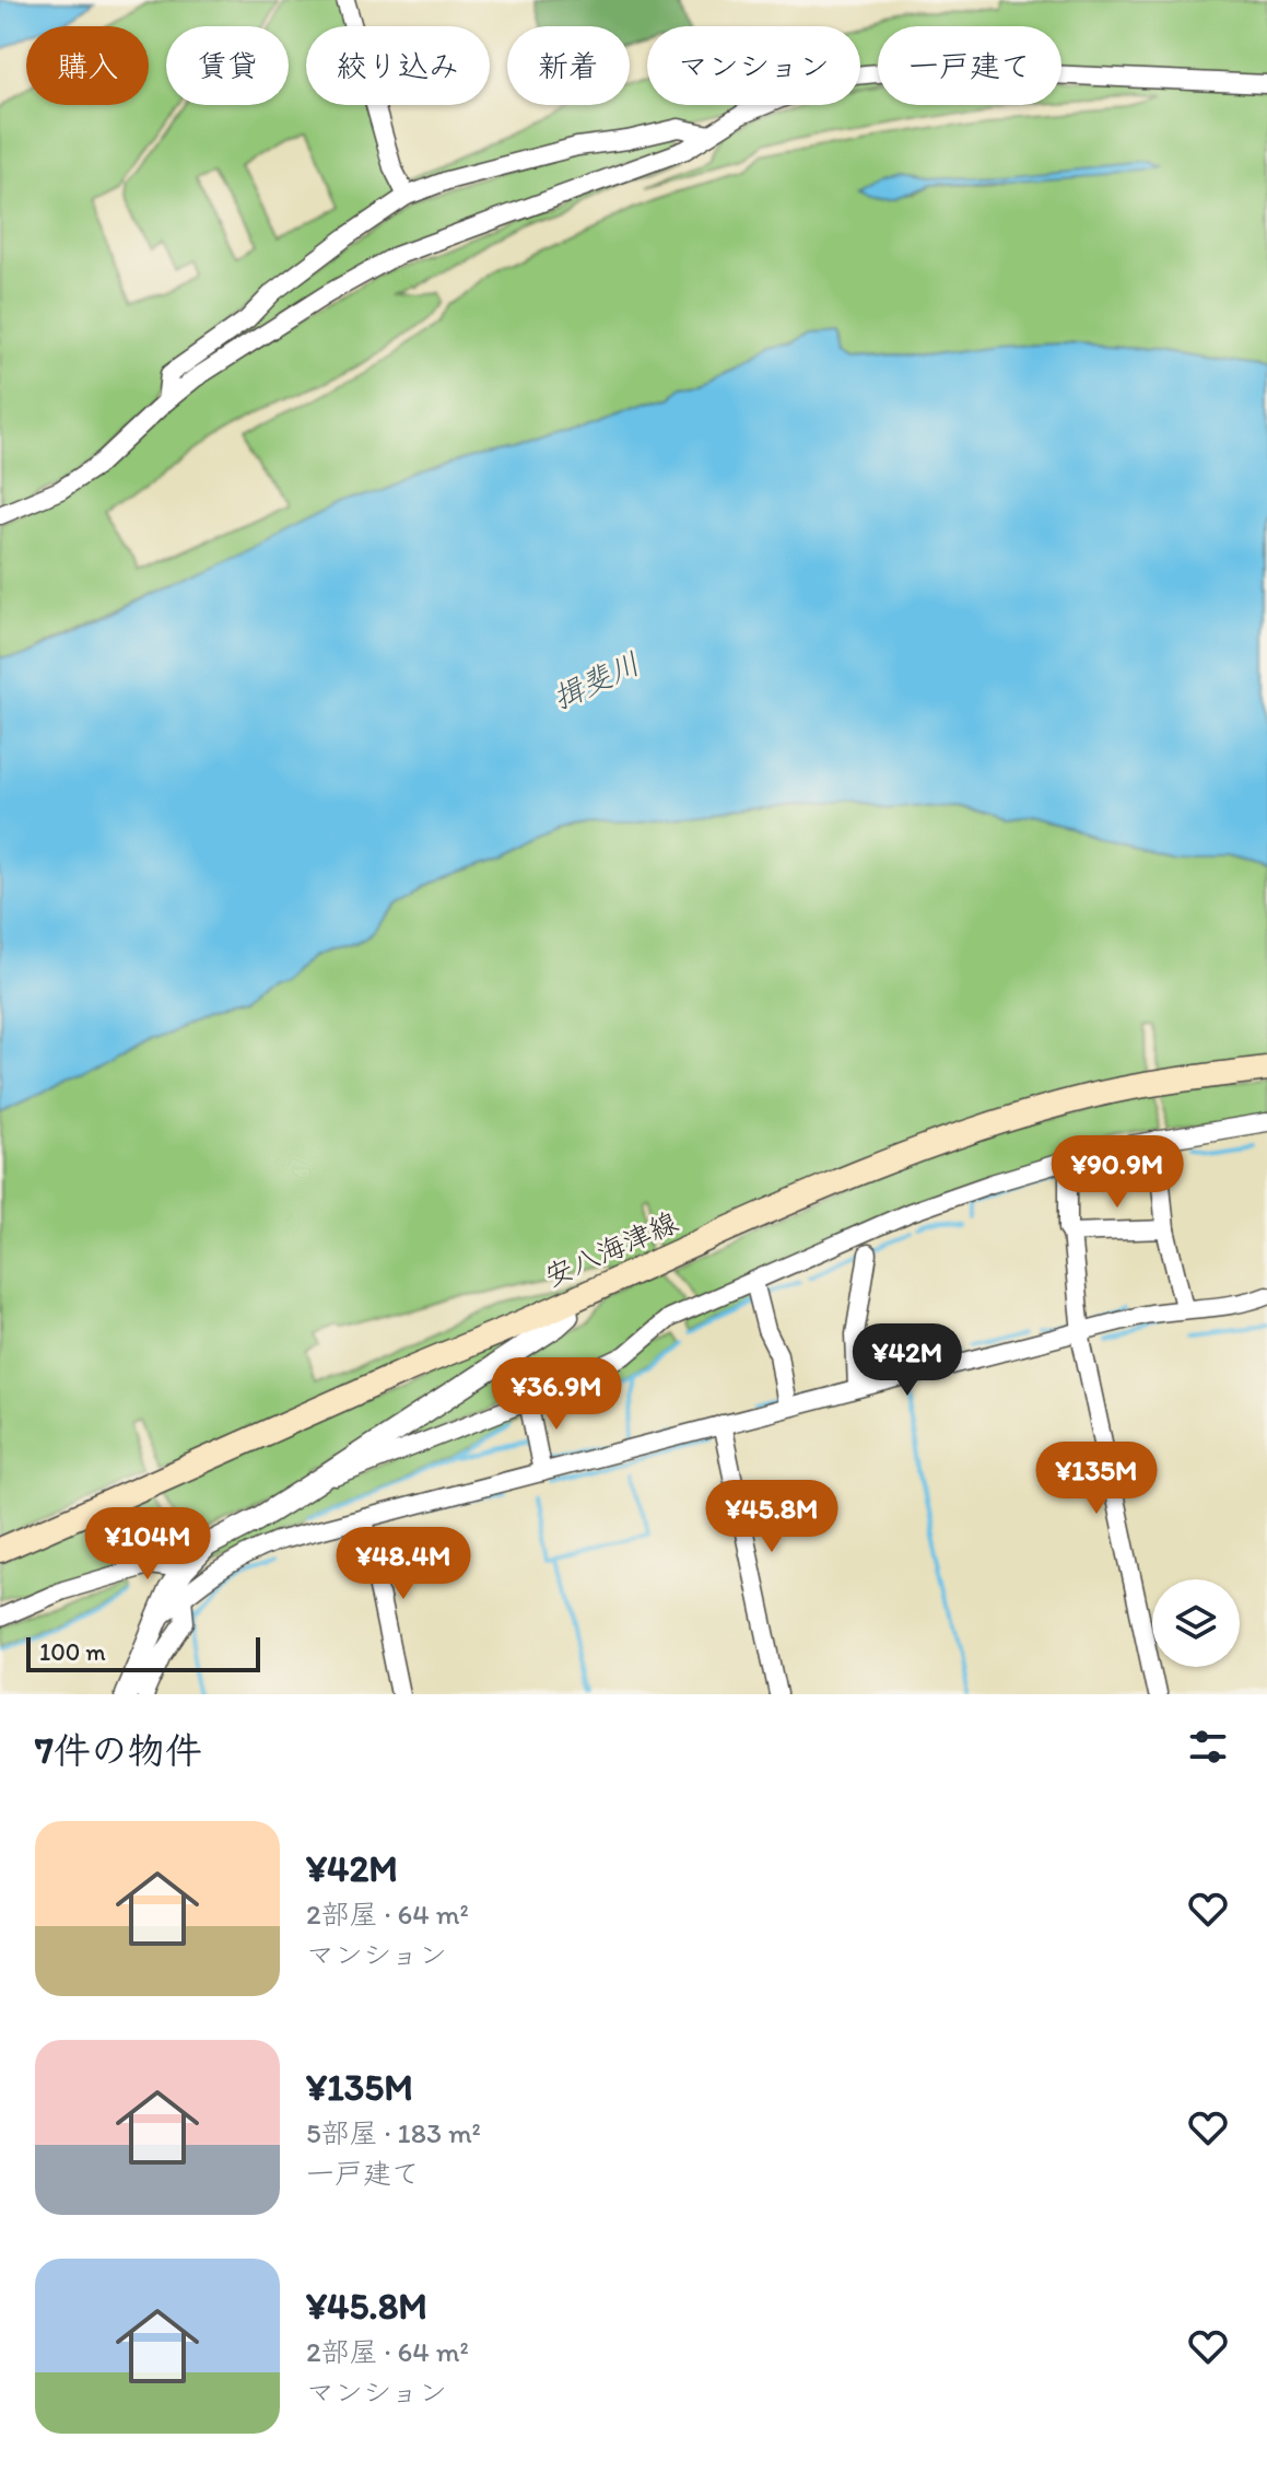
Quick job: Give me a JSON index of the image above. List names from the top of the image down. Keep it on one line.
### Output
{"streets":{"main road":["安八海津線"]},"water":["揖斐川"],"scale_bar":"100 m","page":{"chip":["購入","賃貸","絞り込み","新着","マンション","一戸建て"],"price":["¥90.9M","¥42M","¥36.9M","¥135M","¥45.8M","¥104M","¥48.4M"],"scale":"100 m","heading":"7件の物件","list":[{"name":"¥42M","note":"2部屋 · 64 m² · マンション"},{"name":"¥135M","note":"5部屋 · 183 m² · 一戸建て"},{"name":"¥45.8M","note":"2部屋 · 64 m² · マンション"}]}}
